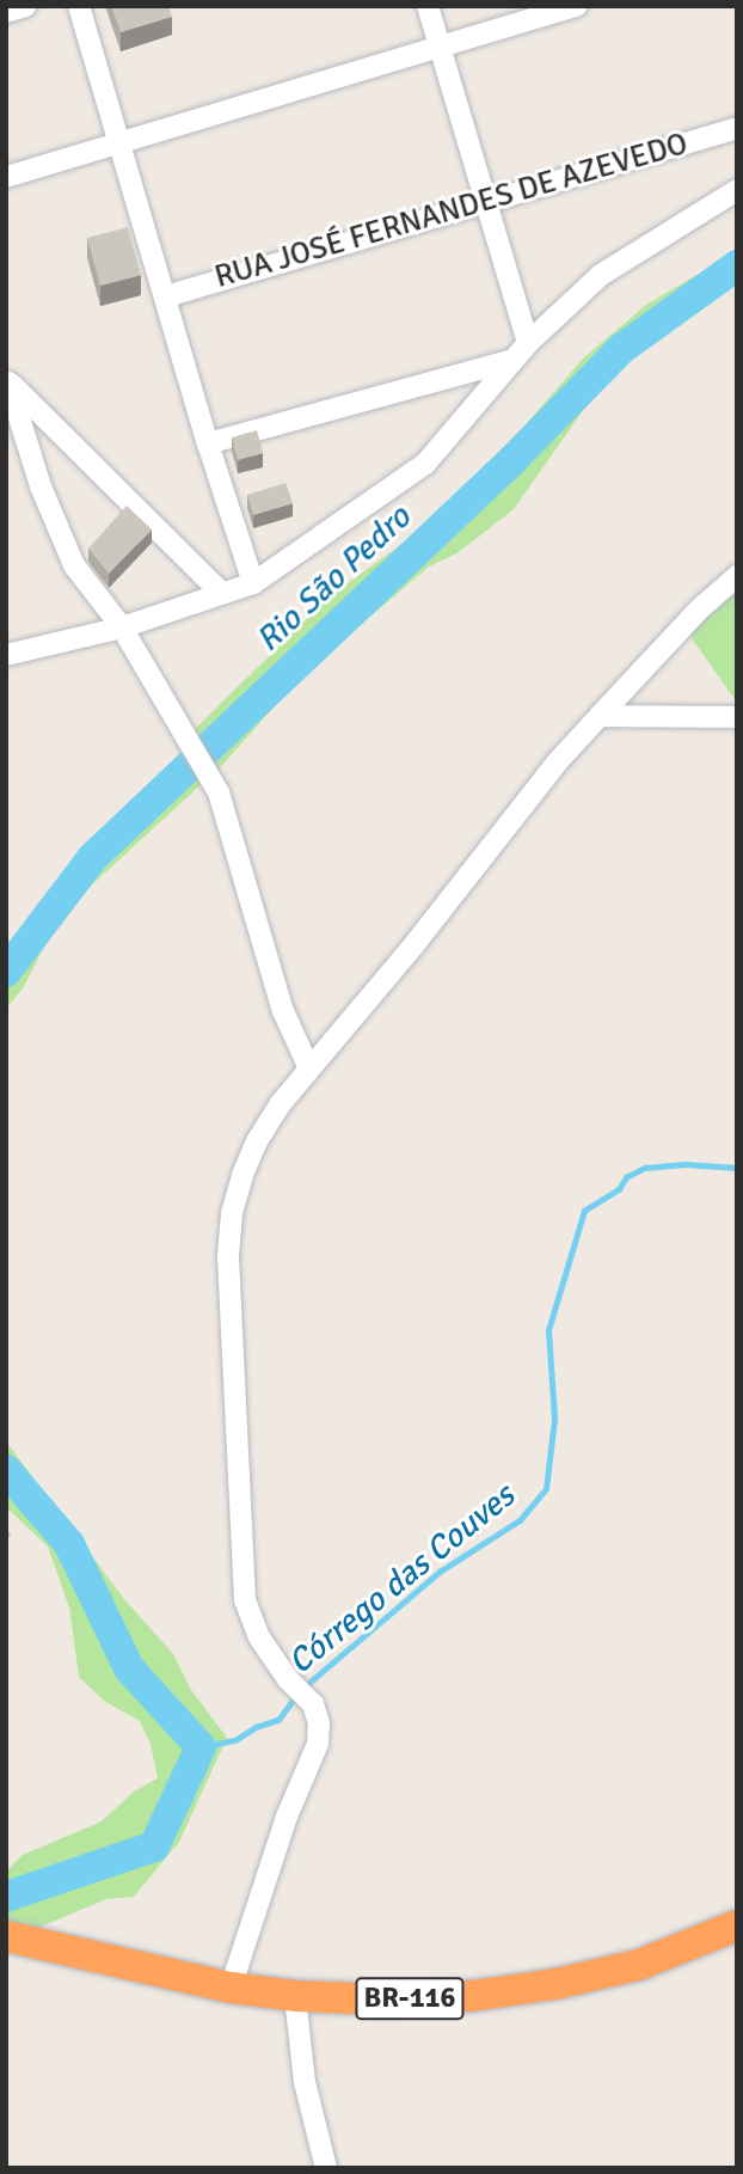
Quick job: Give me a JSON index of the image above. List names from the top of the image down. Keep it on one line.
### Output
{"streets":{"highway":["BR-116"],"street":["RUA JOSÉ FERNANDES DE AZEVEDO"]},"water":["Rio São Pedro","Córrego das Couves"]}
